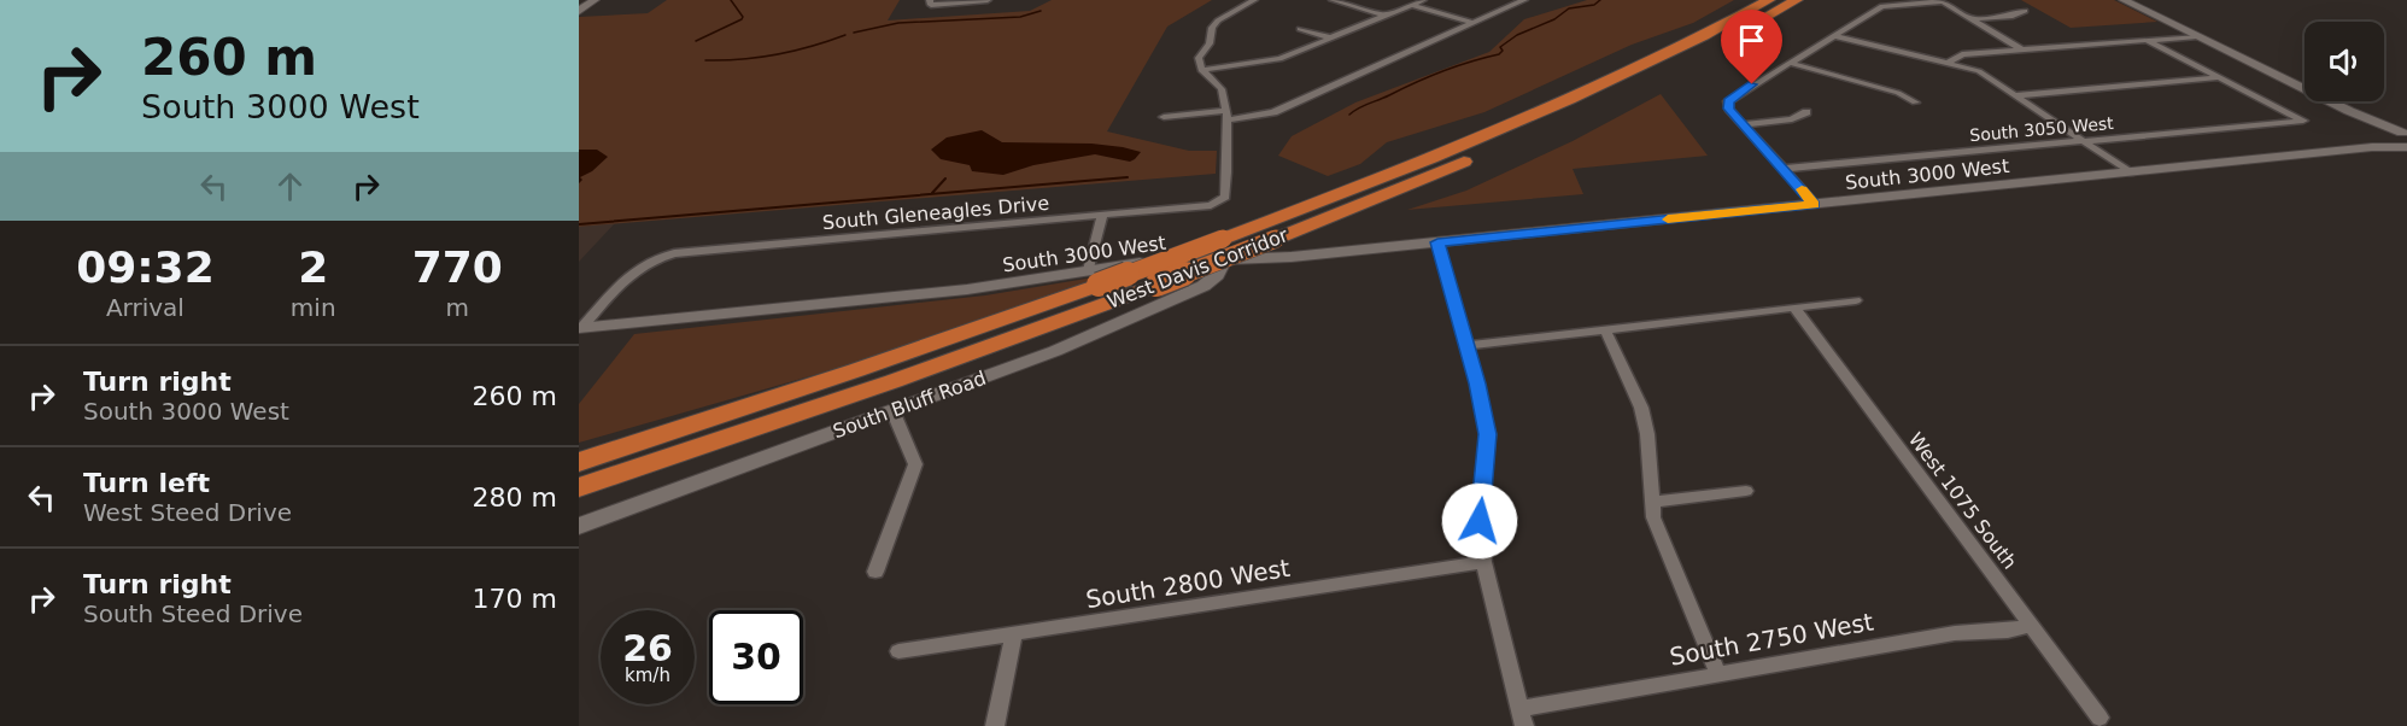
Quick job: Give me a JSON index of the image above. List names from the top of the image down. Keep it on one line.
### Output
{"streets":{"highway":["West Davis Corridor"],"main road":["South 3000 West","South Bluff Road"],"street":["South 3050 West","South Gleneagles Drive","West 1075 South","South 2800 West","South 2750 West"]},"crossings":[["South 3000 West","South Gleneagles Drive"],["South 3000 West","West Davis Corridor"],["South 3000 West","South Bluff Road"],["West 1075 South","South 2750 West"]],"page":{"turn":["260 m","South 3000 West"],"eta":["09:32","Arrival","2","min","770","m"],"list":[{"name":"Turn right","note":"South 3000 West","value":"260 m"},{"name":"Turn left","note":"West Steed Drive","value":"280 m"},{"name":"Turn right","note":"South Steed Drive","value":"170 m"}],"speed":"26 km/h","limit":"30"}}
